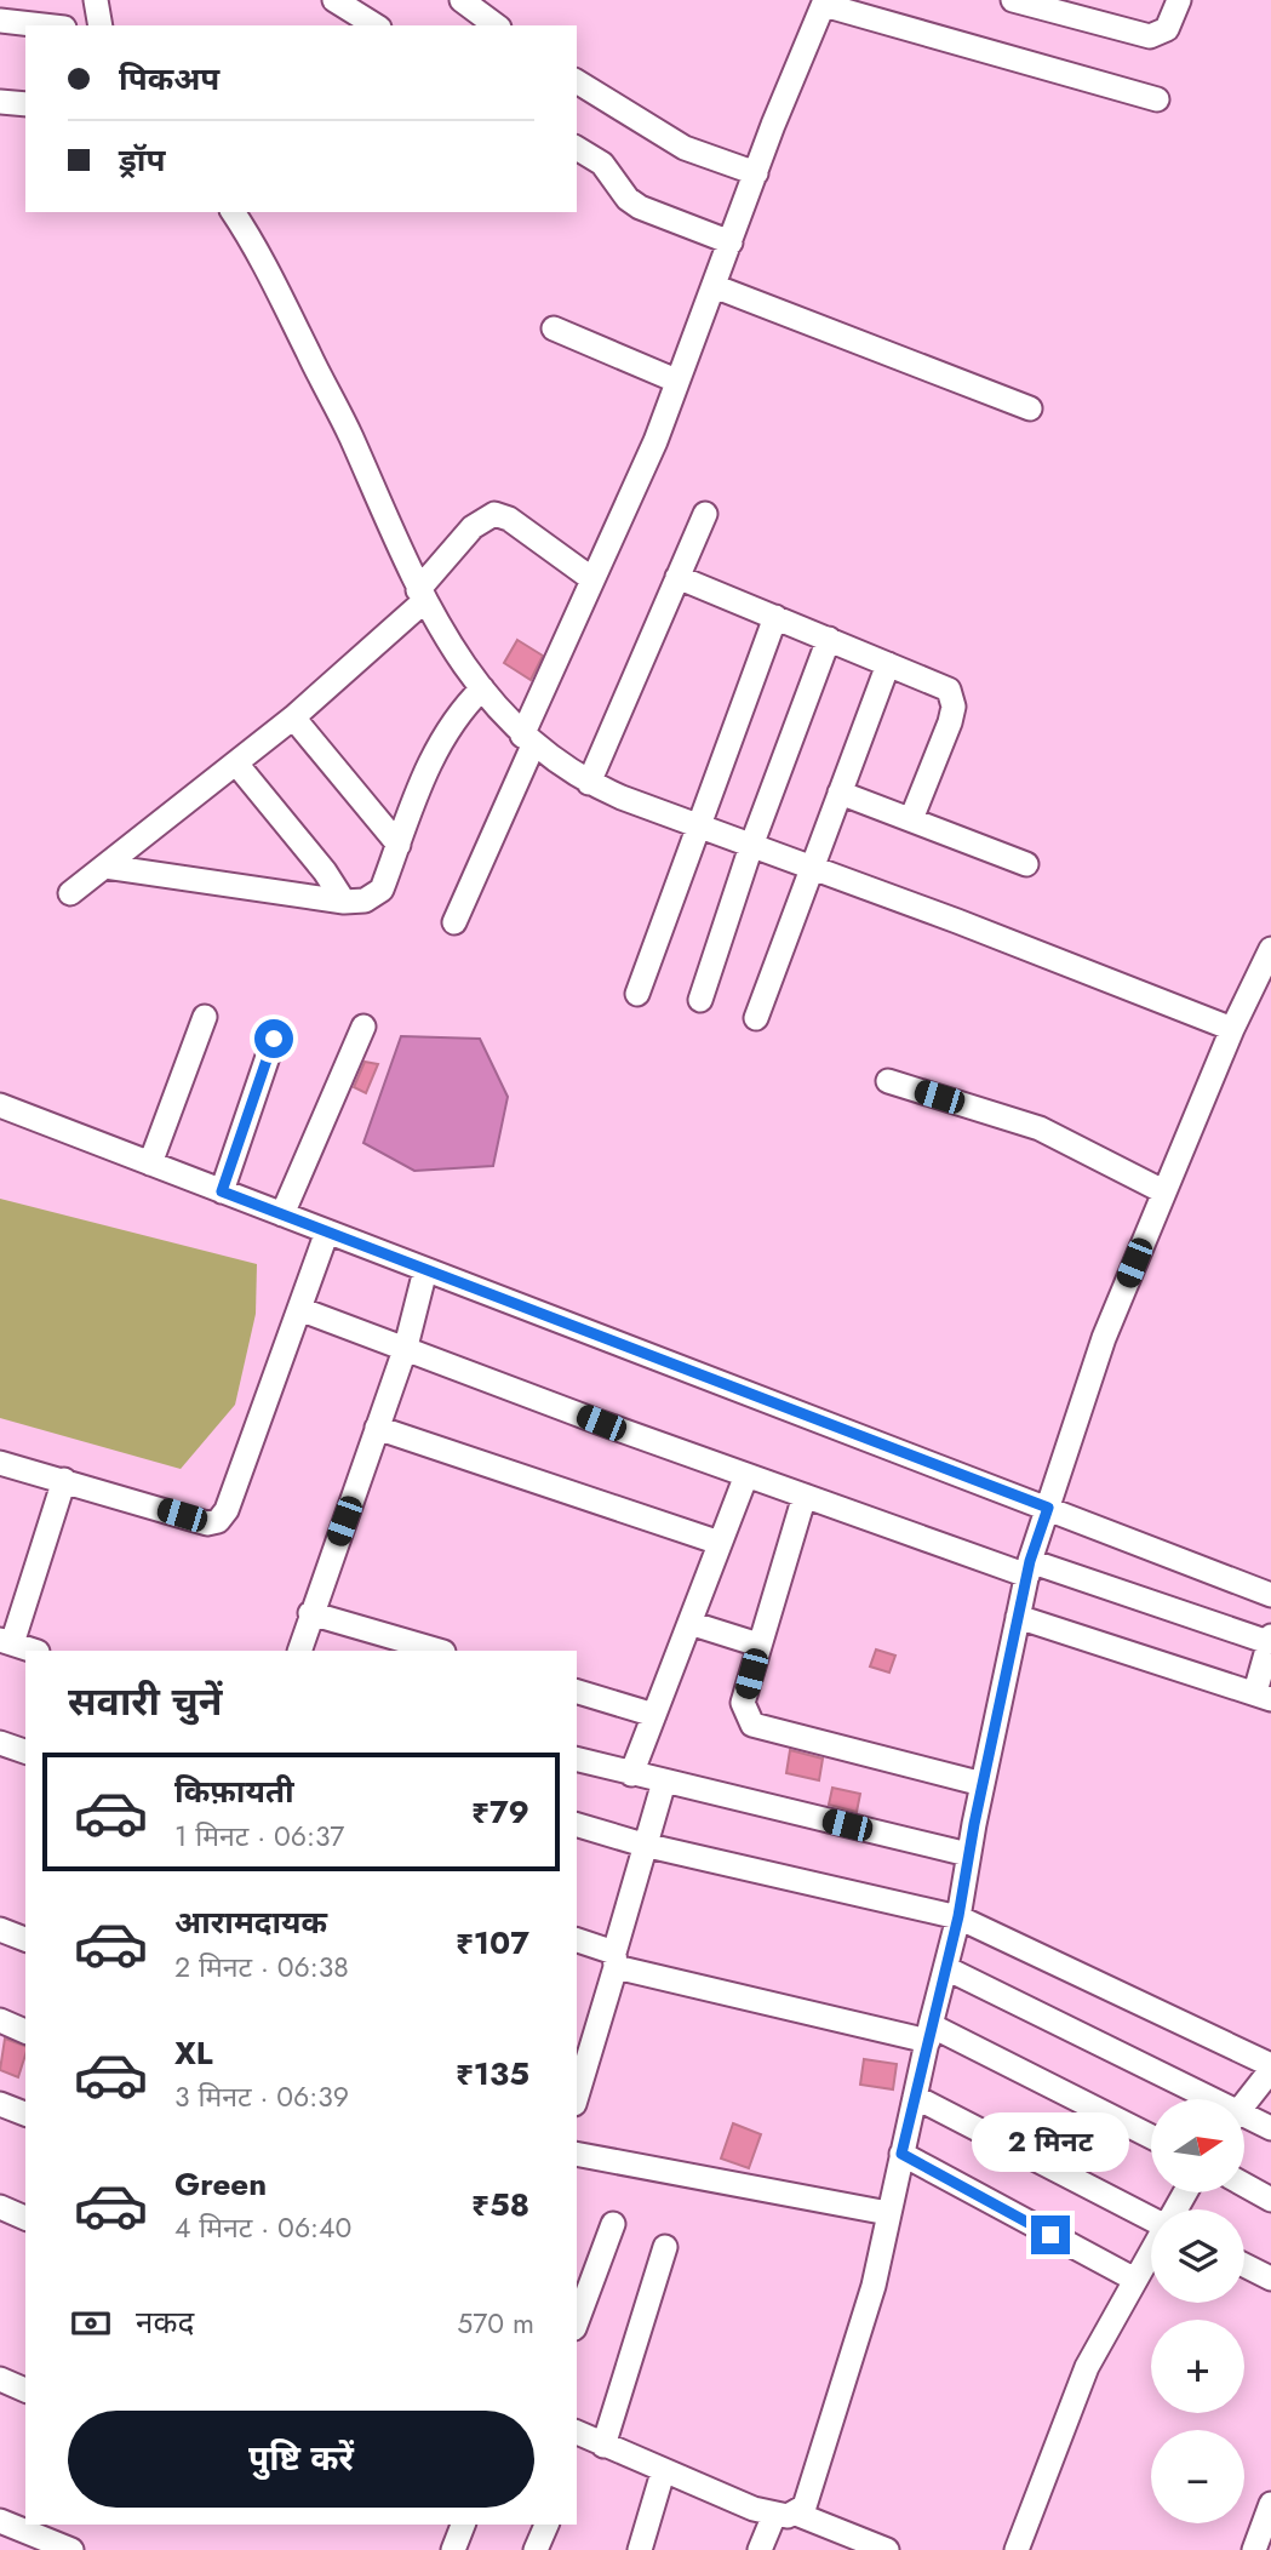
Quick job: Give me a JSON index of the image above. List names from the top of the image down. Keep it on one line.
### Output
{"north":"right","page":{"banner":["पिकअप","ड्रॉप"],"heading":"सवारी चुनें","list":[{"name":"किफ़ायती","note":"1 मिनट · 06:37","value":"₹79"},{"name":"आरामदायक","note":"2 मिनट · 06:38","value":"₹107"},{"name":"XL","note":"3 मिनट · 06:39","value":"₹135"},{"name":"Green","note":"4 मिनट · 06:40","value":"₹58"}],"map_buttons":["+","−"],"bubble":"2 मिनट","pay":["नकद","570 m"],"buttons":"पुष्टि करें"}}
